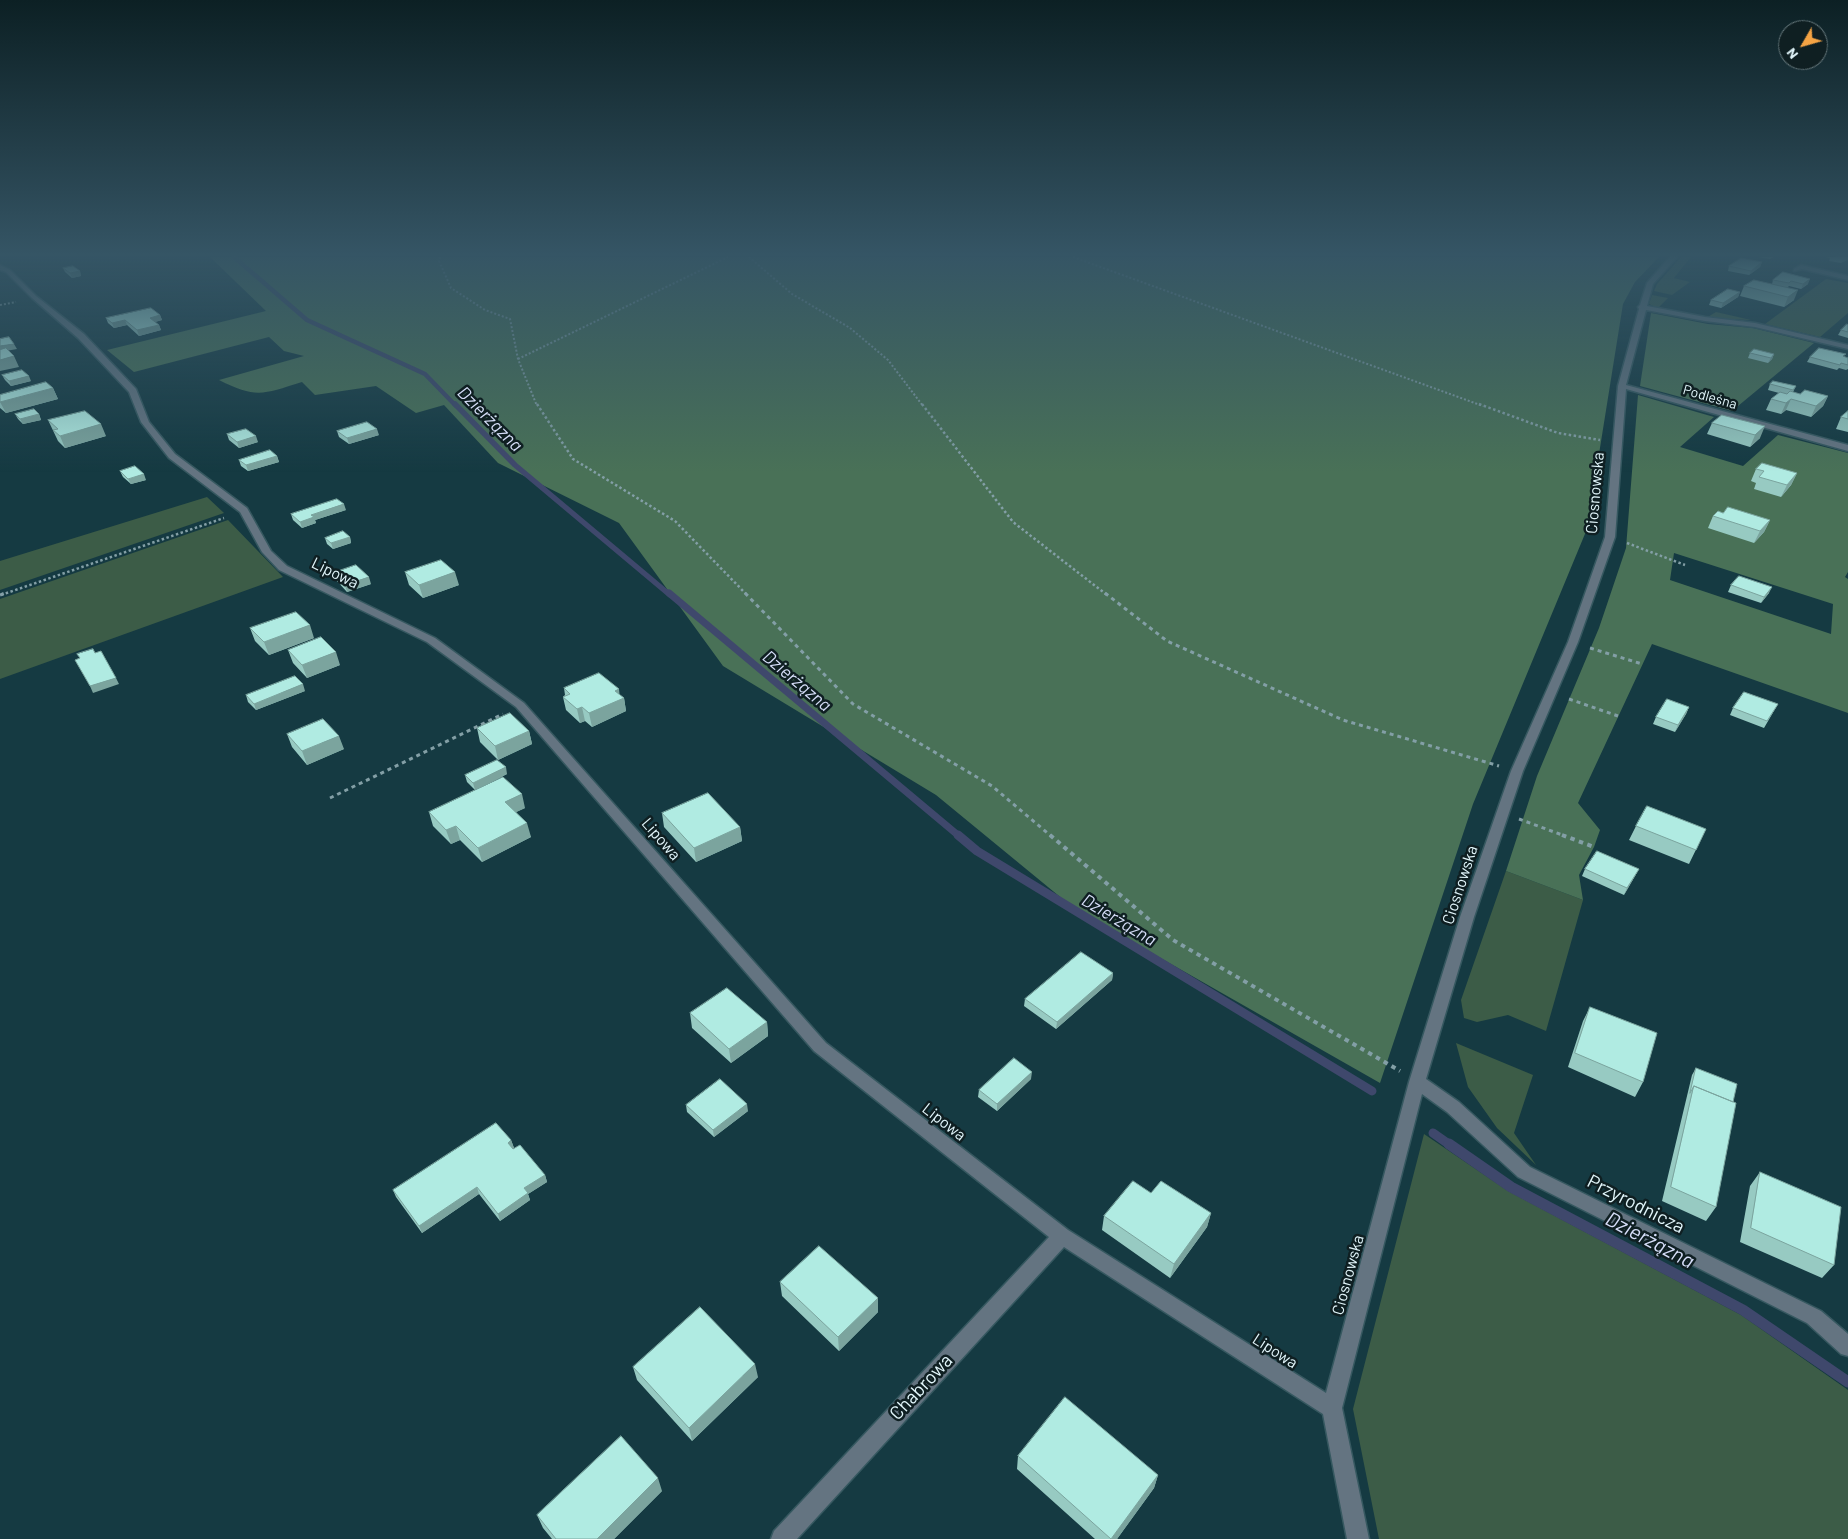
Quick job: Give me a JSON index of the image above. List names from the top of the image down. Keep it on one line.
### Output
{"streets":{"street":["Podleśna","Ciosnowska","Lipowa","Przyrodnicza","Chabrowa"]},"crossings":[["Podleśna","Ciosnowska"],["Ciosnowska","Lipowa"],["Ciosnowska","Przyrodnicza"],["Lipowa","Chabrowa"]],"water":["Dzierżązna"],"north":"bottom left"}
